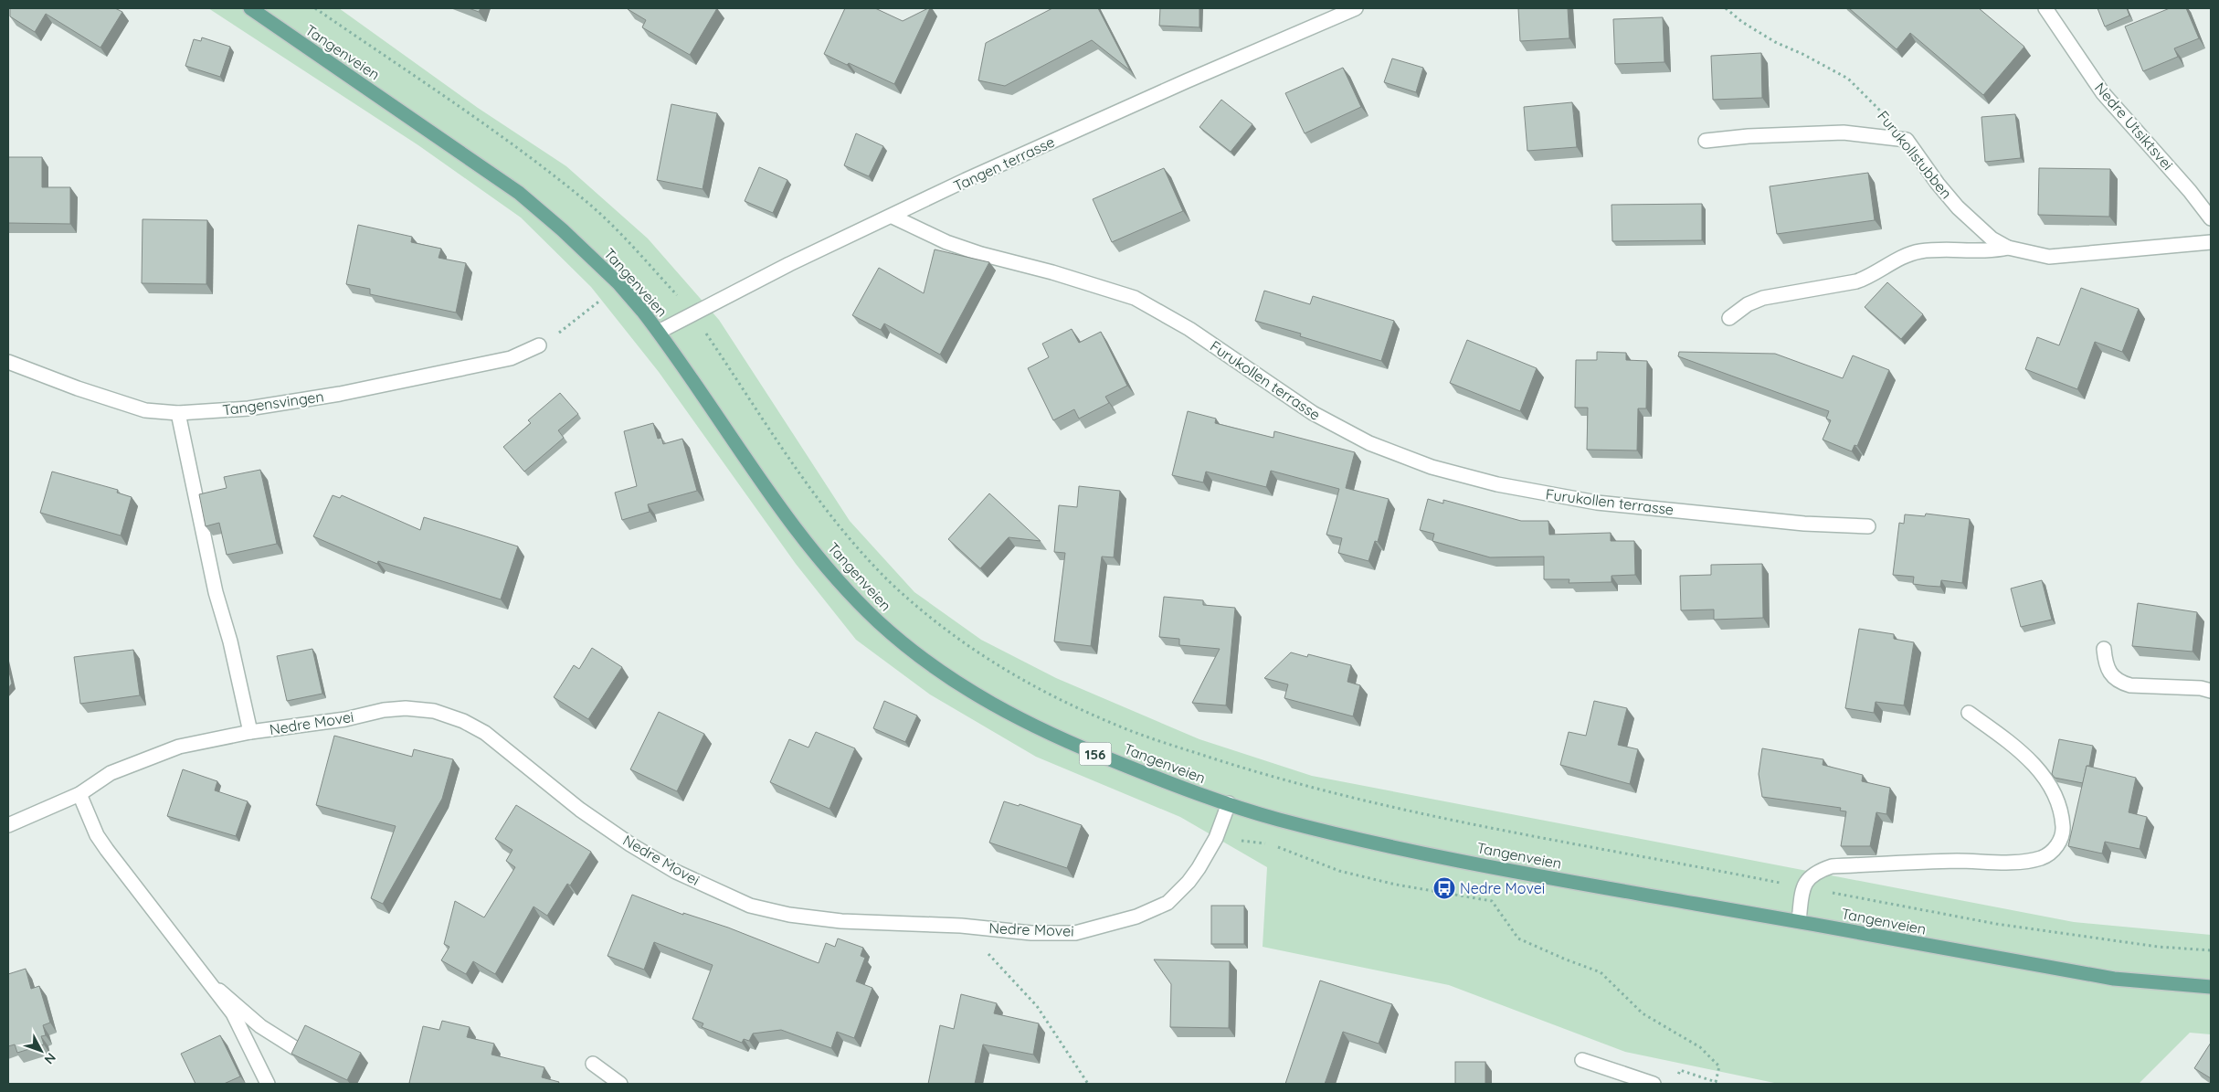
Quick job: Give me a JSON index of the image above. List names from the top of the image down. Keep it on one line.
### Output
{"streets":{"main road":["Tangenveien","156"],"street":["Nedre Utsiktsvei","Furukollstubben","Tangen terrasse","Furukollen terrasse","Tangensvingen","Nedre Movei"]},"crossings":[["Tangenveien","Tangen terrasse"],["Tangenveien","Nedre Movei"],["Tangen terrasse","Furukollen terrasse"]],"places":{"bus stop":["Nedre Movei"]},"north":"bottom right"}
